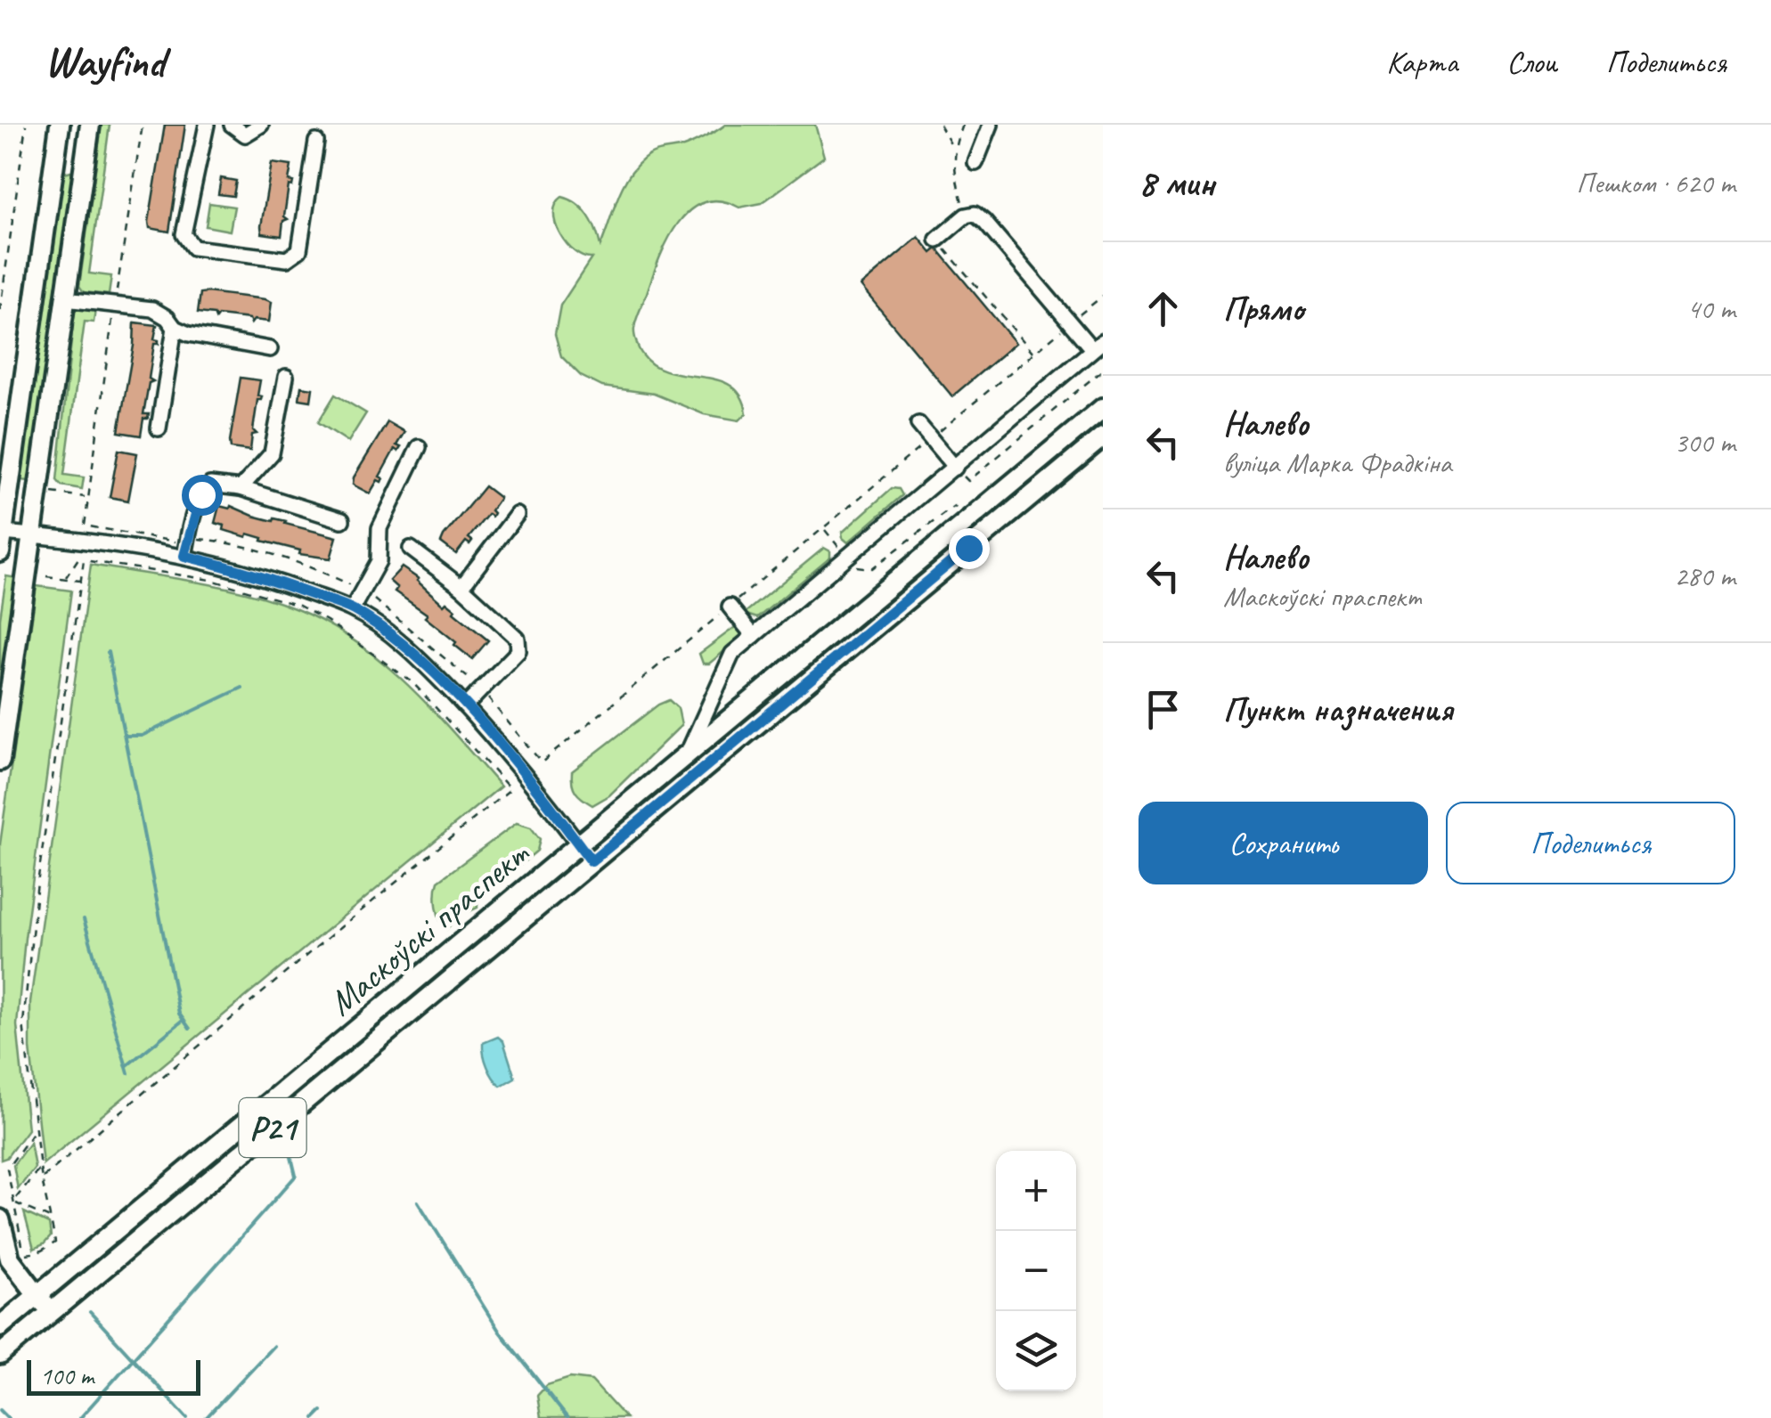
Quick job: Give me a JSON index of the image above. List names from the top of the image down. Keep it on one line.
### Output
{"streets":{"main road":["Маскоўскі праспект","Р21"]},"scale_bar":"100 m","page":{"header":"Wayfind","nav":["Карта","Слои","Поделиться"],"heading":["8 мин","Пешком · 620 m"],"list":[["Прямо","40 m"],["Налево","вуліца Марка Фрадкіна","300 m"],["Налево","Маскоўскі праспект","280 m"],"Пункт назначения"],"buttons":["Сохранить","Поделиться"],"map_buttons":["+","−"],"scale":"100 m"}}
